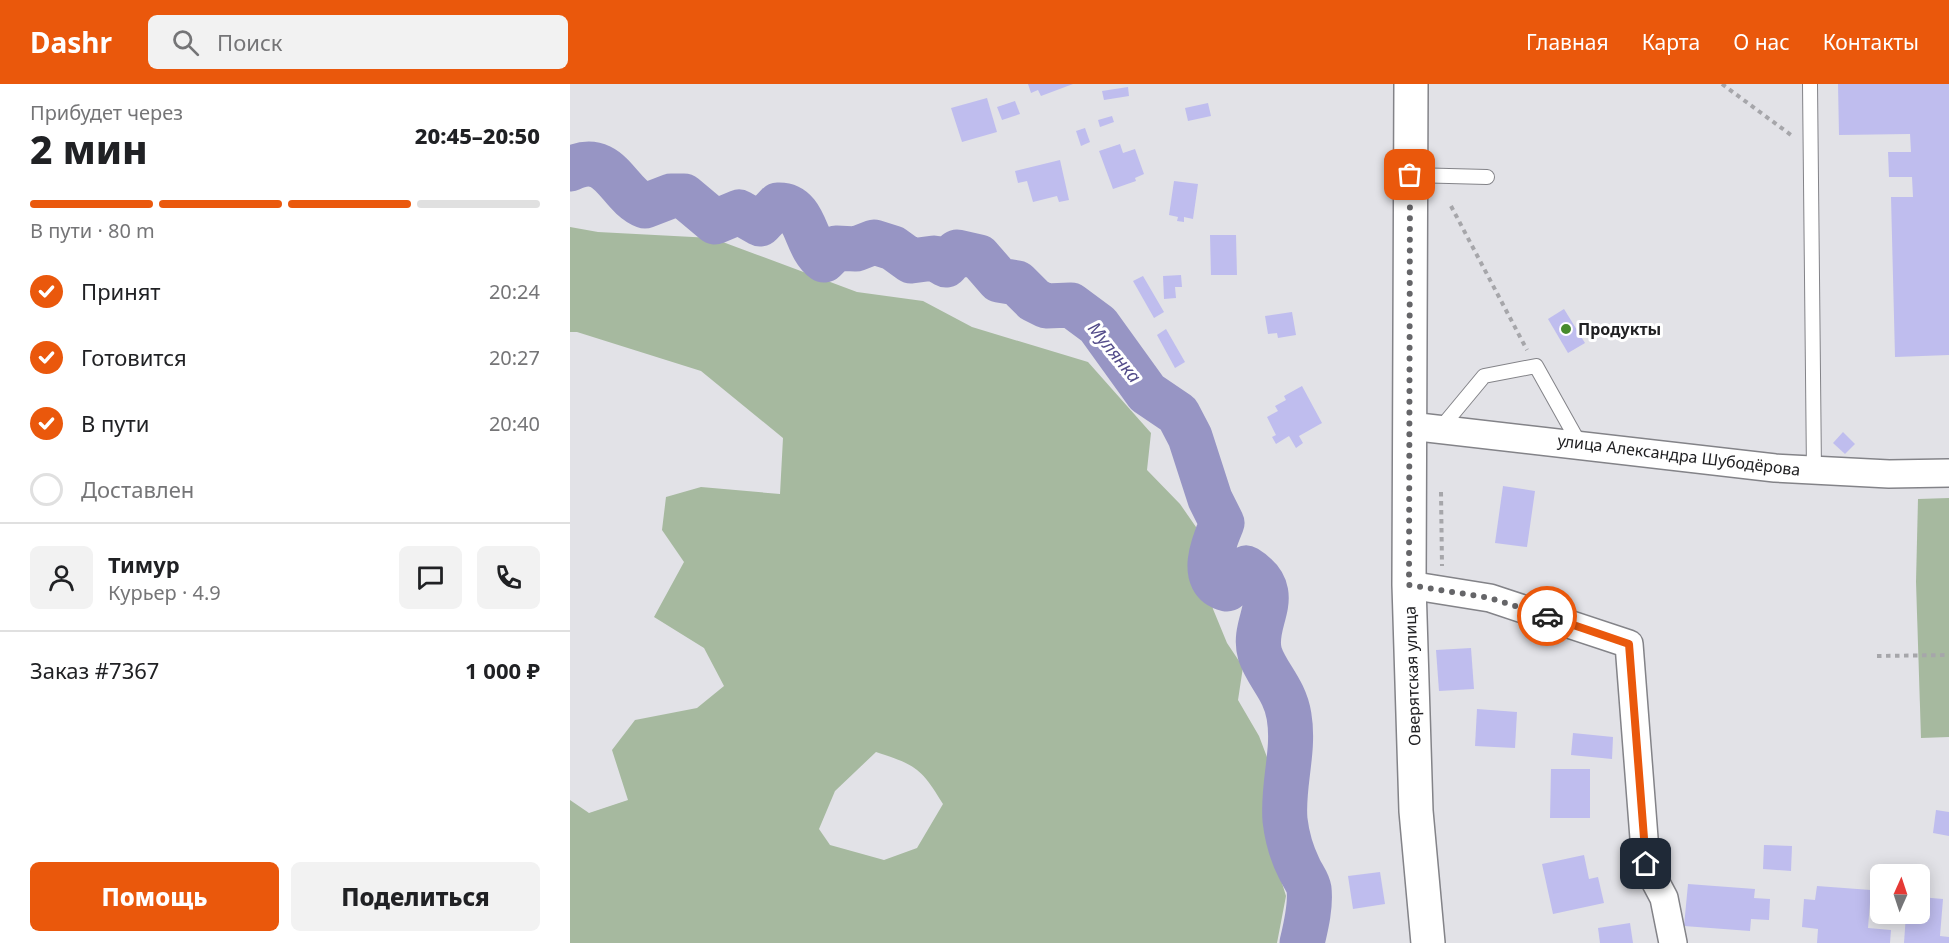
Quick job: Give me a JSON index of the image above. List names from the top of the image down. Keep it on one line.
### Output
{"streets":{"main road":["Оверятская улица"],"street":["улица Александра Шубодёрова"]},"crossings":[["улица Александра Шубодёрова","Оверятская улица"]],"water":["Мулянка"],"places":["Пpoдукты"],"north":"top","page":{"header":"Dashr","search":"Поиск","nav":["Главная","Карта","О нас","Контакты"],"heading":["2 мин","Прибудет через","20:45–20:50"],"panel":["Тимур","Курьер · 4.9","Заказ #7367","1 000 ₽"],"bar":"В пути · 80 m","list":[["Принят","20:24"],["Готовится","20:27"],["В пути","20:40"],"Доставлен"],"buttons":["Помощь","Поделиться"]}}
